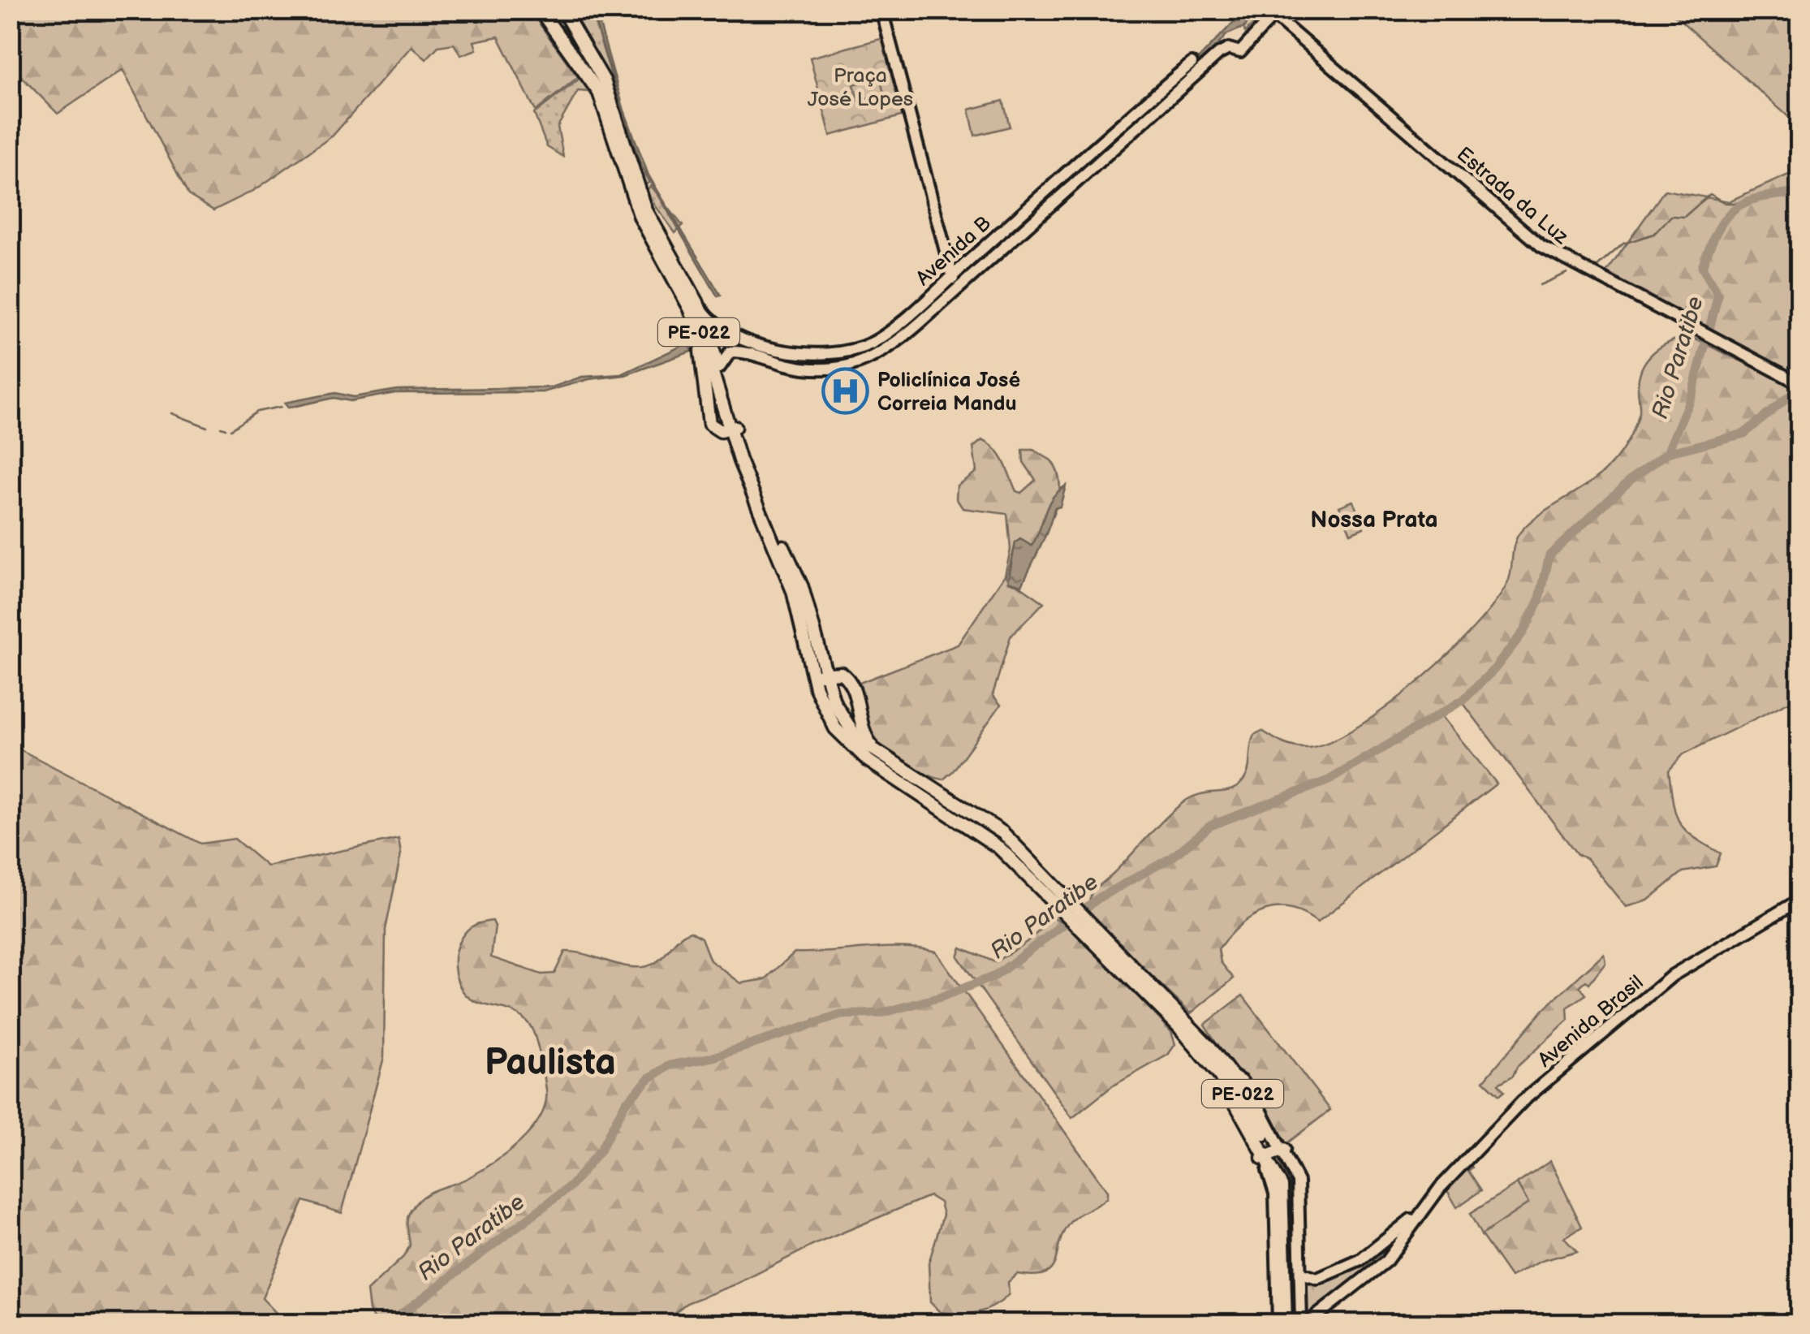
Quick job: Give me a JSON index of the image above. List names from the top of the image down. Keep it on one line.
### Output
{"streets":{"highway":["PE-022"],"main road":["Estrada da Luz","Avenida B","Avenida Brasil"]},"crossings":[["Estrada da Luz","Avenida B"],["Avenida B","PE-022"],["PE-022","Avenida Brasil"]],"districts":["Nossa Prata","Paulista"],"water":["Rio Paratibe"],"parks":["Praça José Lopes"],"places":{"hospital":["Policlínica José Correia Mandu"]}}
